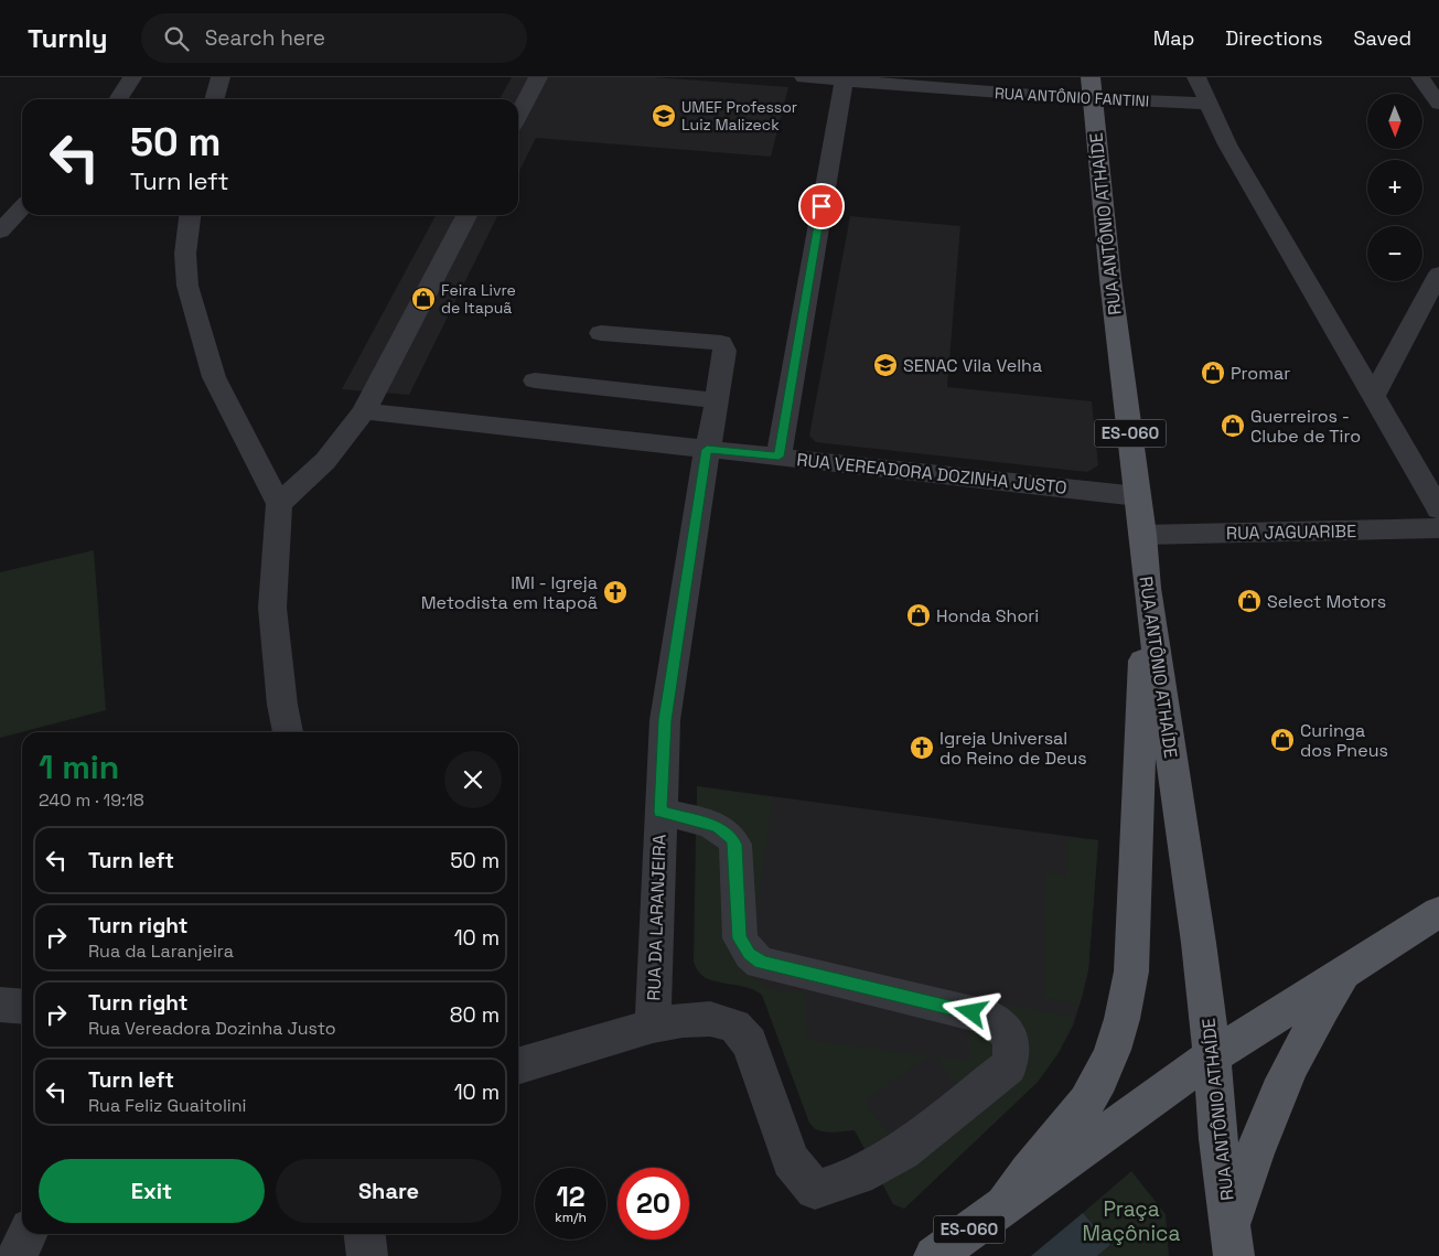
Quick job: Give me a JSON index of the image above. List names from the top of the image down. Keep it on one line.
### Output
{"streets":{"main road":["RUA ANTÔNIO ATHAÍDE","ES-060"],"street":["RUA ANTÔNIO FANTINI","RUA VEREADORA DOZINHA JUSTO","RUA JAGUARIBE","RUA DA LARANJEIRA"]},"crossings":[["RUA ANTÔNIO FANTINI","RUA ANTÔNIO ATHAÍDE"],["RUA ANTÔNIO ATHAÍDE","RUA VEREADORA DOZINHA JUSTO"],["RUA ANTÔNIO ATHAÍDE","RUA JAGUARIBE"],["RUA VEREADORA DOZINHA JUSTO","RUA DA LARANJEIRA"]],"parks":["Praça Maçônica"],"places":{"school or university":["UMEF Professor Luiz Malizeck","SENAC Vila Velha"],"shop":["Feira Livre de Itapuã","Promar","Guerreiros - Clube de Tiro","Select Motors","Honda Shori","Curinga dos Pneus"],"church":["IMI - Igreja Metodista em Itapoã","Igreja Universal do Reino de Deus"]},"north":"bottom","page":{"header":"Turnly","search":"Search here","nav":["Map","Directions","Saved"],"map_buttons":["+","−"],"turn":["50 m","Turn left"],"heading":["1 min","240 m · 19:18"],"list":[{"name":"Turn left","value":"50 m"},{"name":"Turn right","note":"Rua da Laranjeira","value":"10 m"},{"name":"Turn right","note":"Rua Vereadora Dozinha Justo","value":"80 m"},{"name":"Turn left","note":"Rua Feliz Guaitolini","value":"10 m"}],"buttons":["Exit","Share"],"speed":"12 km/h","limit":"20"}}
